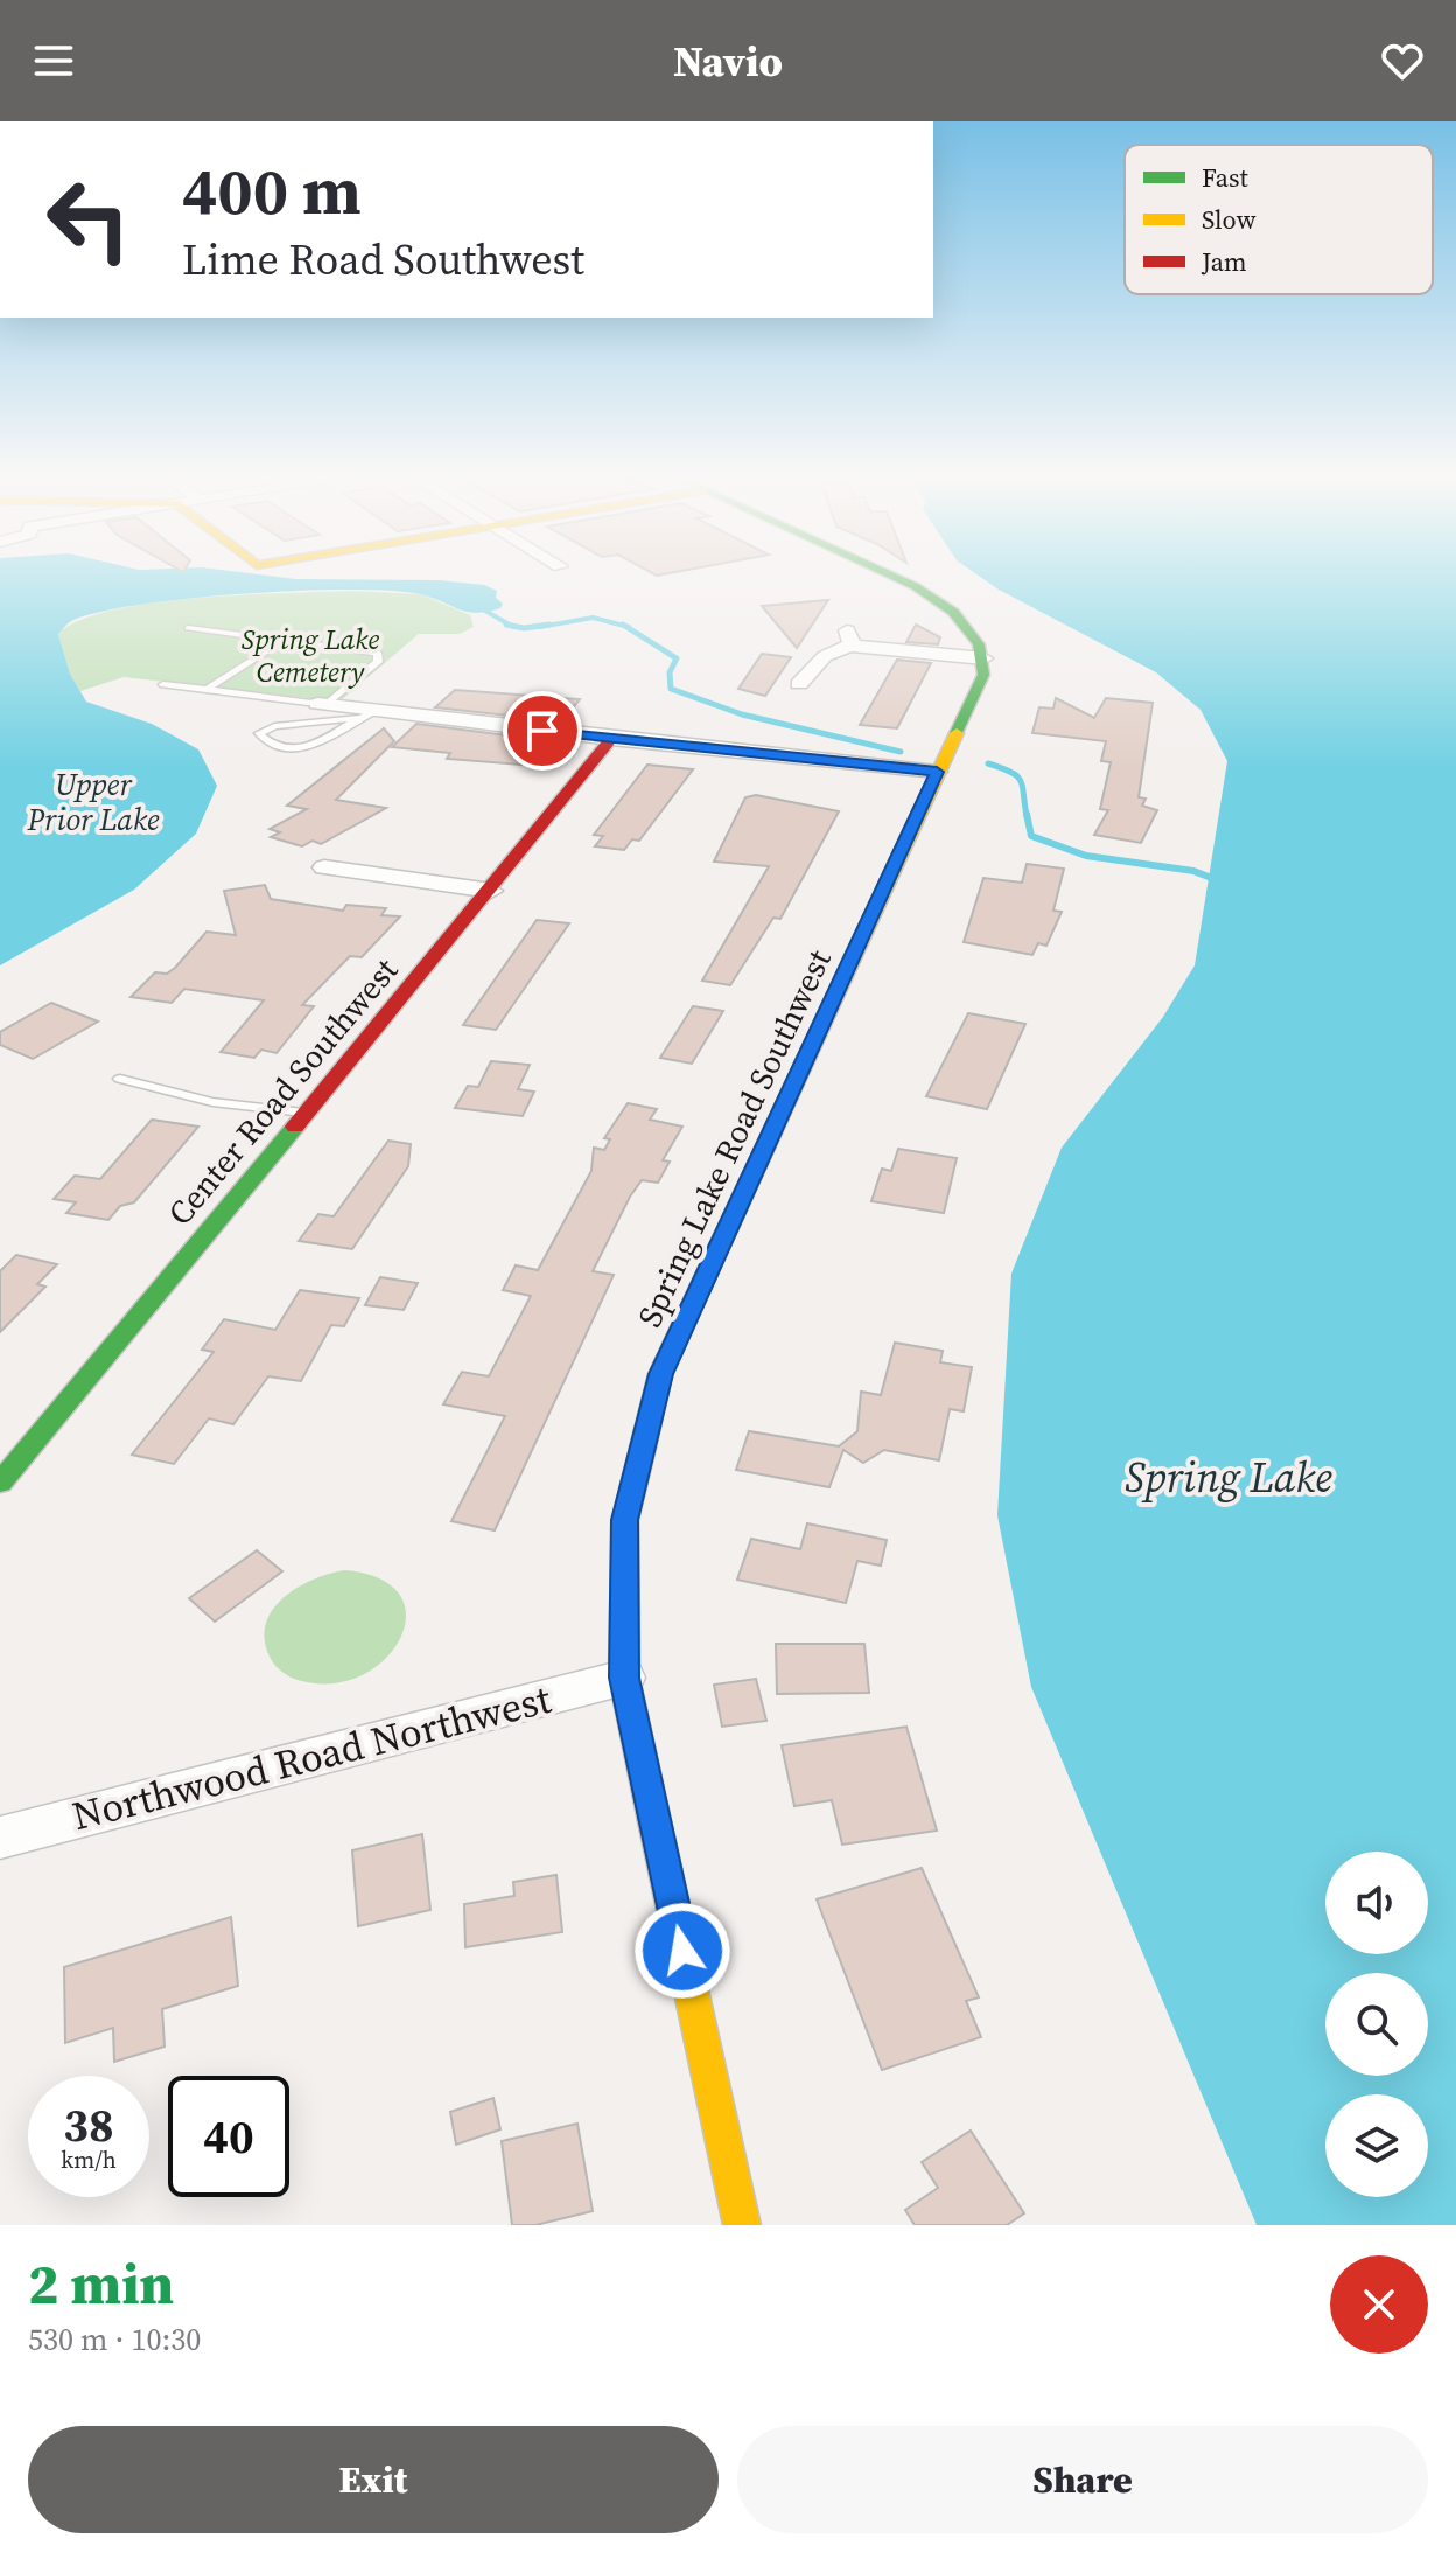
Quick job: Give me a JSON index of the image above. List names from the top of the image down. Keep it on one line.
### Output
{"streets":{"street":["Center Road Southwest","Spring Lake Road Southwest","Northwood Road Northwest"]},"crossings":[["Spring Lake Road Southwest","Northwood Road Northwest"]],"water":["Upper Prior Lake","Spring Lake"],"parks":["Spring Lake Cemetery"],"legend":["Fast","Slow","Jam"],"page":{"header":"Navio","turn":["400 m","Lime Road Southwest"],"speed":"38 km/h","limit":"40","heading":["2 min","530 m · 10:30"],"buttons":["Exit","Share"]}}
